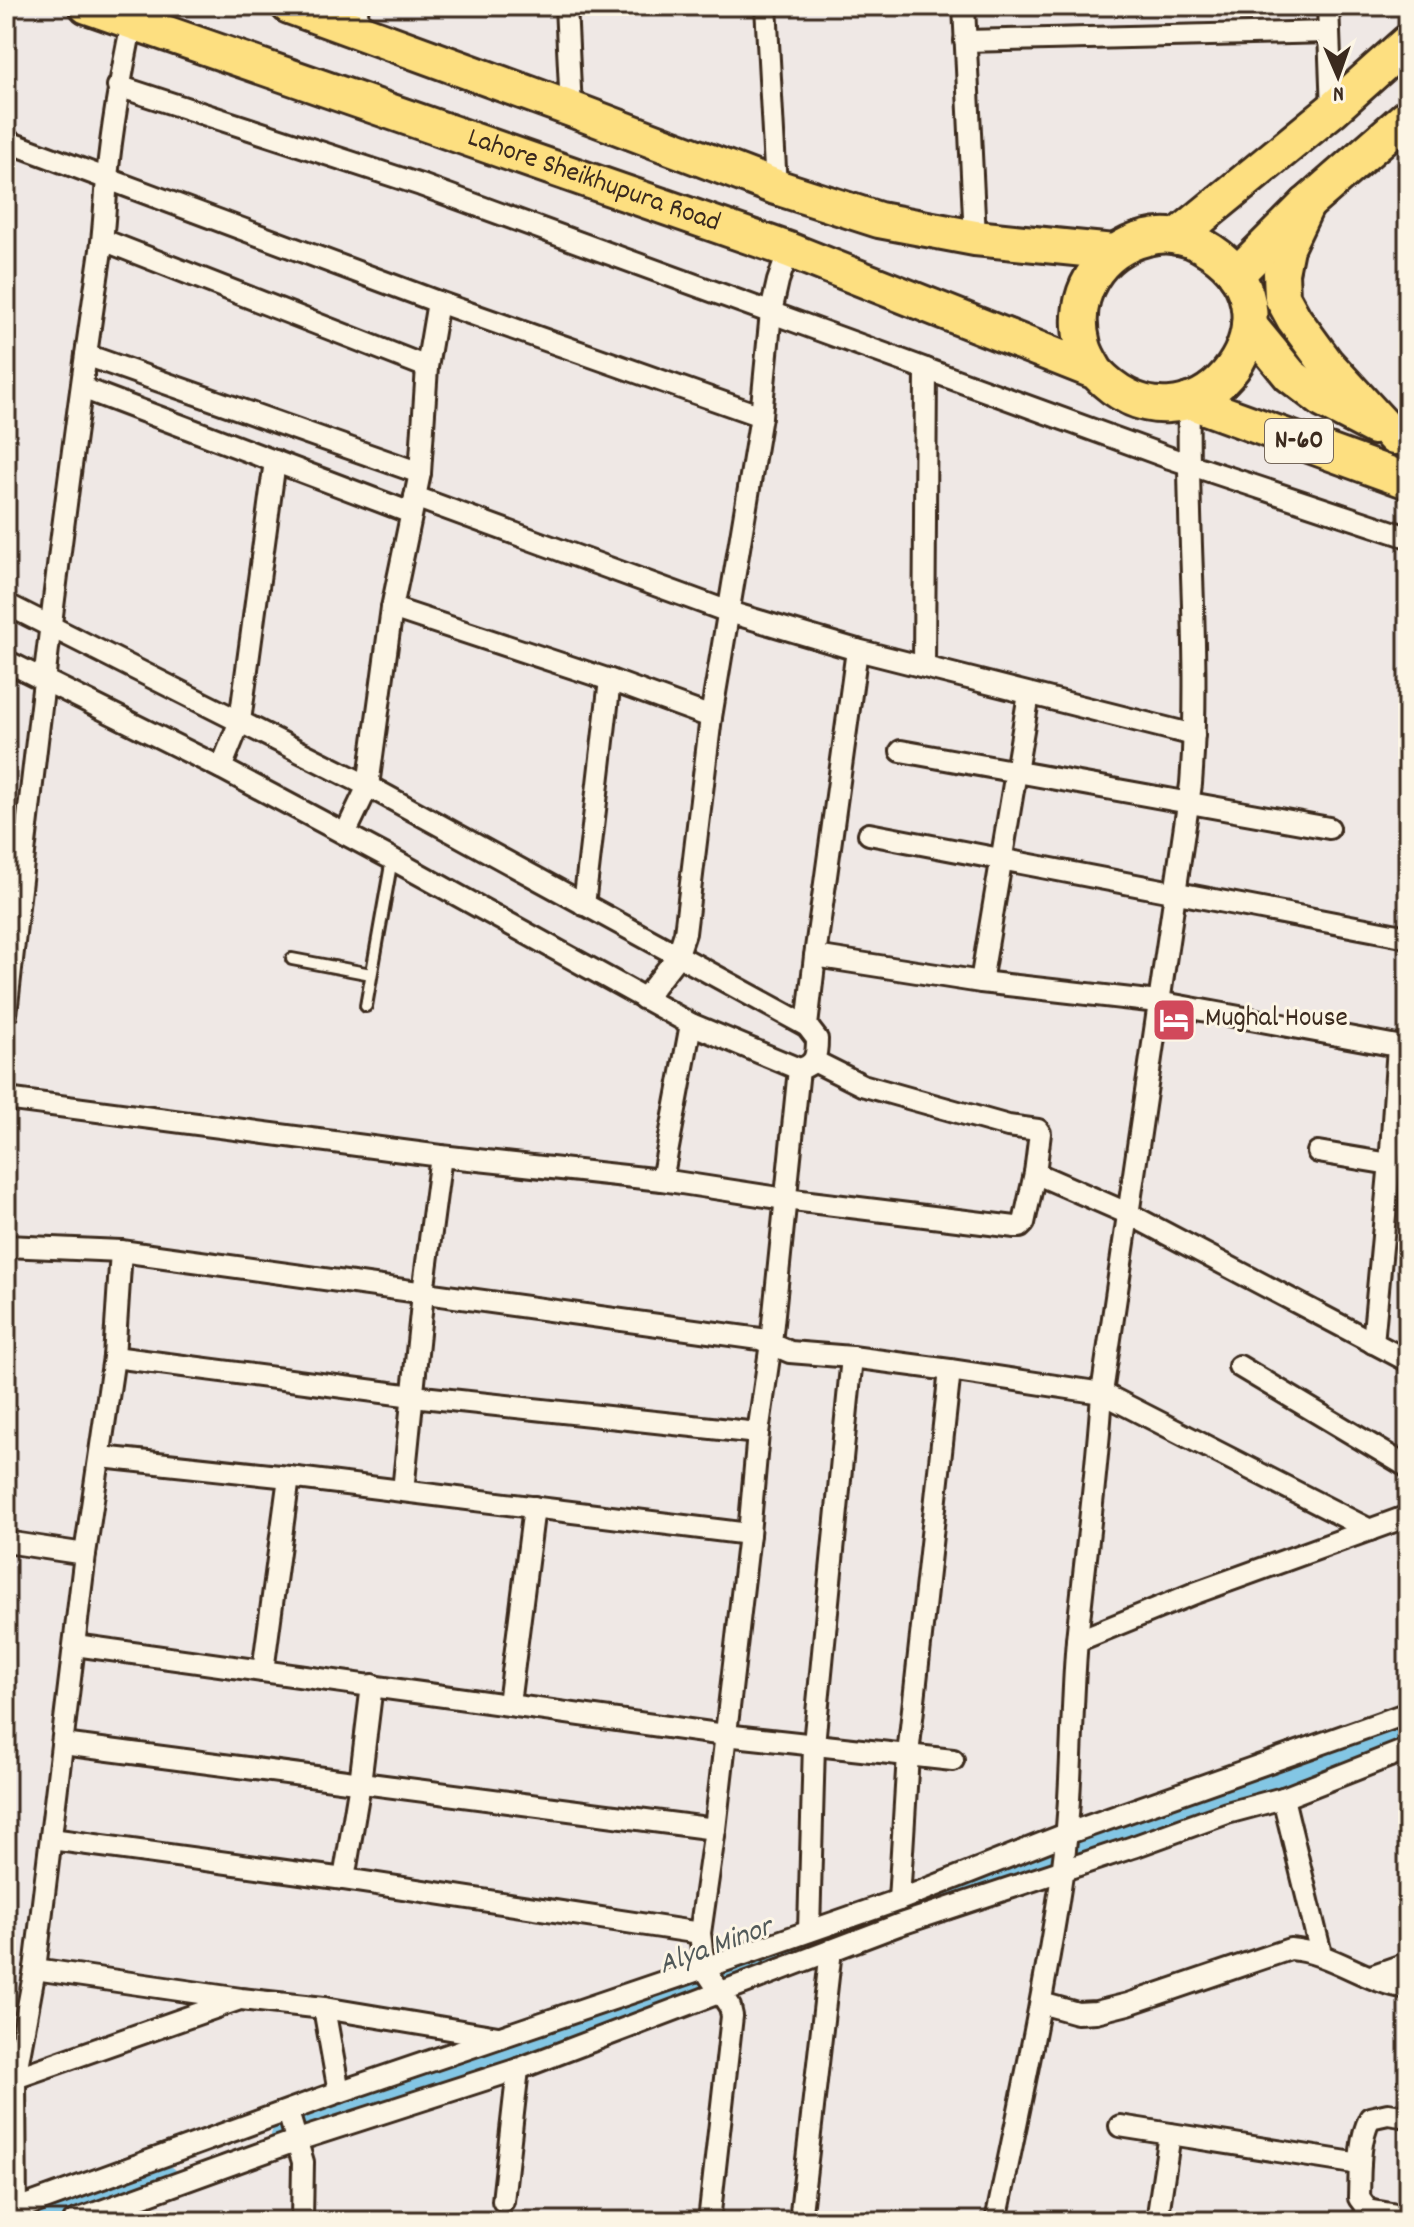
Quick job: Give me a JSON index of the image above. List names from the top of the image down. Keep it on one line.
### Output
{"streets":{"highway":["Lahore Sheikhupura Road","N-60"]},"crossings":[["Lahore Sheikhupura Road","N-60"]],"water":["Alya Minor"],"places":{"hotel":["Mughal House"]},"north":"bottom"}
